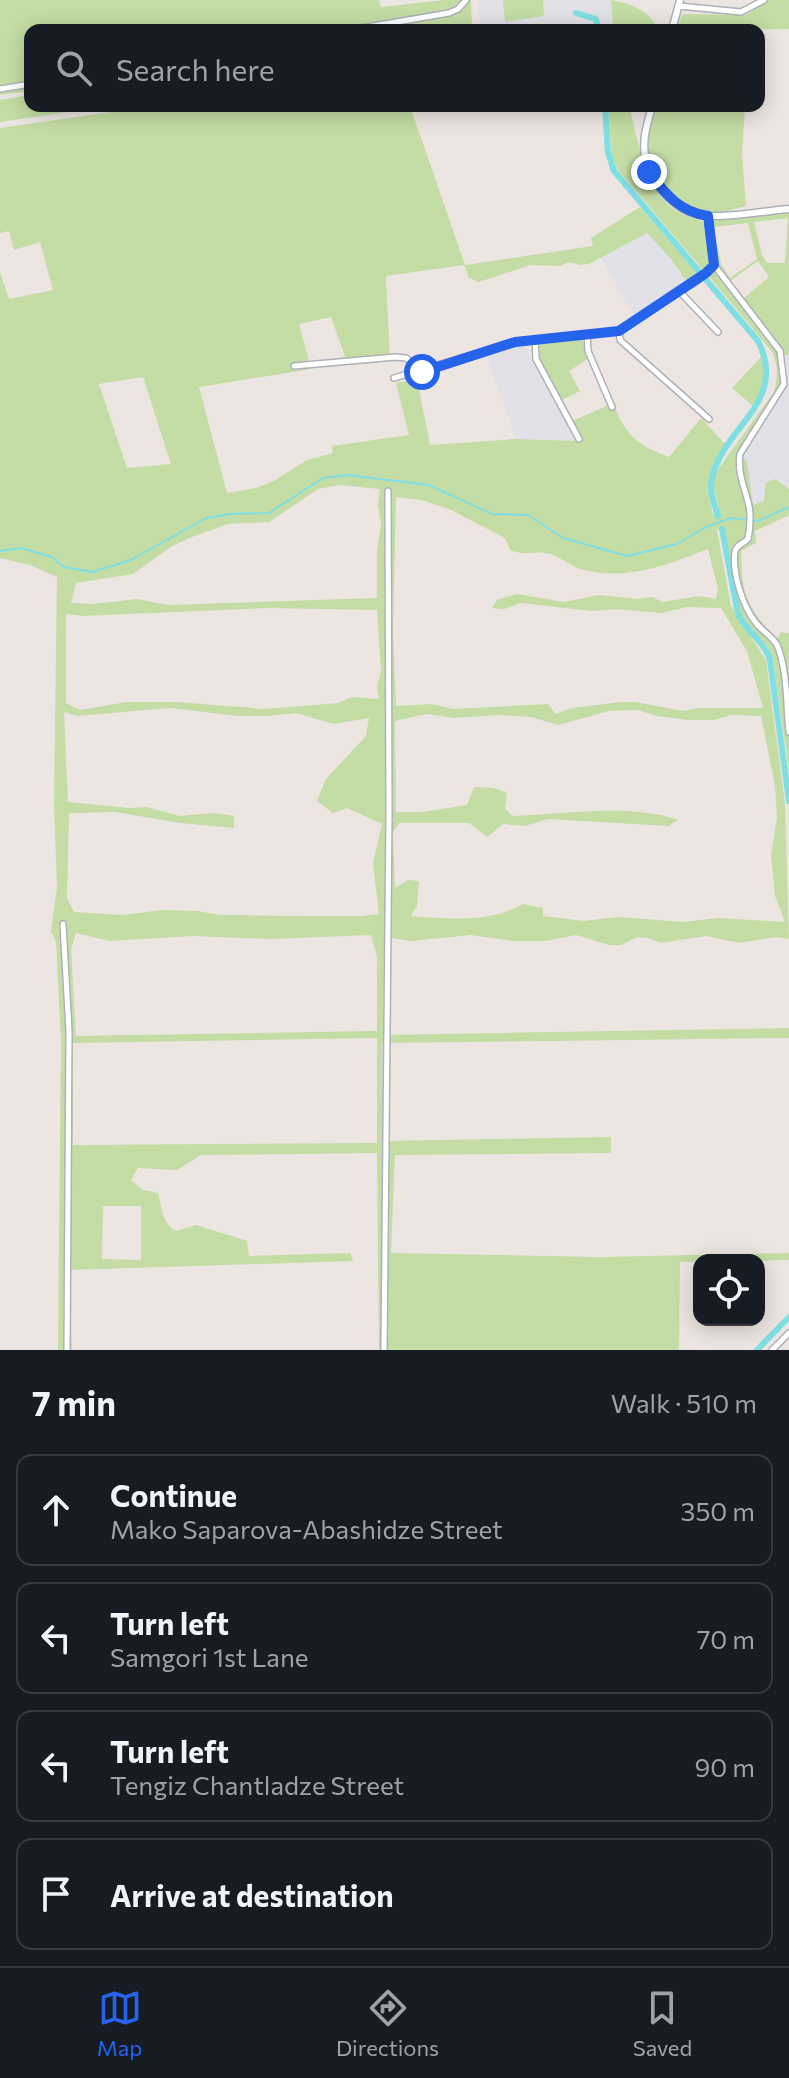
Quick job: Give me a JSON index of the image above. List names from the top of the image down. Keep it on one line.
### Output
{"page":{"search":"Search here","heading":["7 min","Walk · 510 m"],"list":[["Continue","Mako Saparova-Abashidze Street","350 m"],["Turn left","Samgori 1st Lane","70 m"],["Turn left","Tengiz Chantladze Street","90 m"],"Arrive at destination"],"nav":["Map","Directions","Saved"]}}
